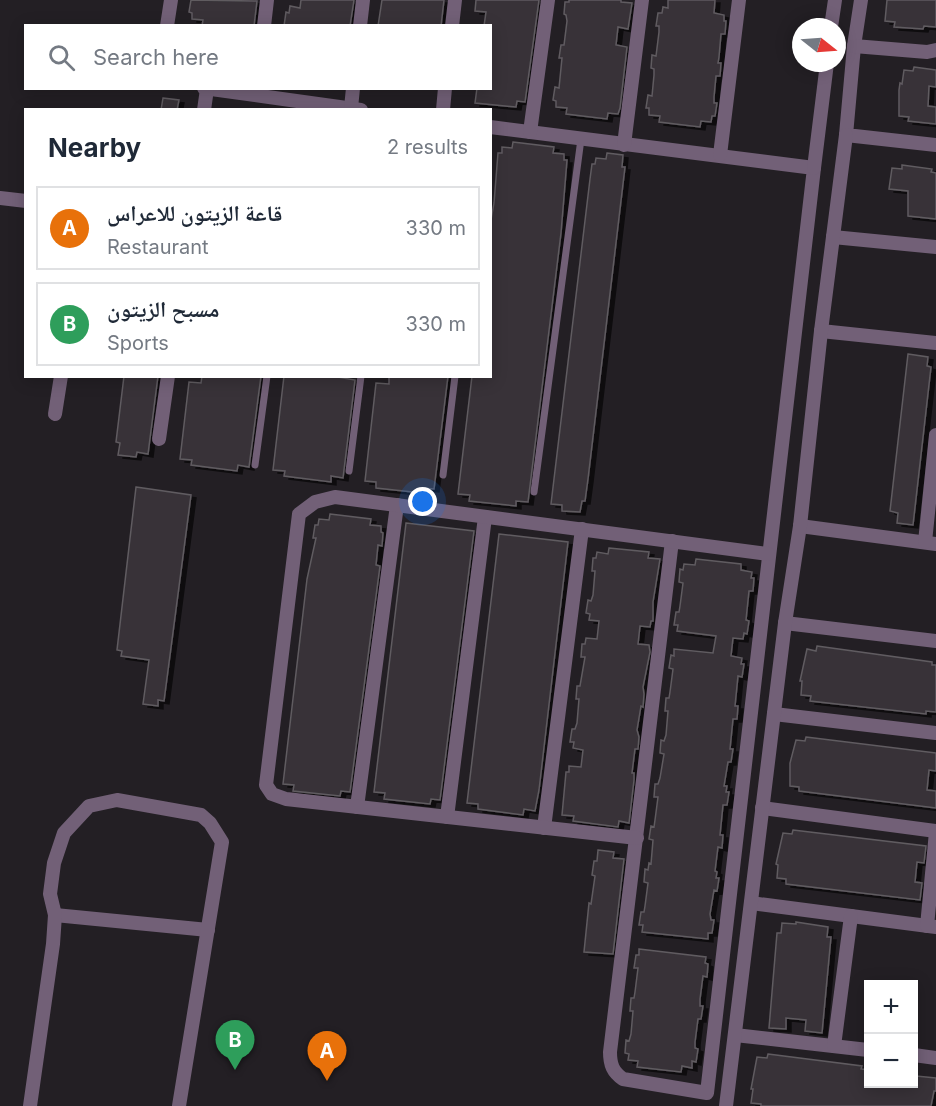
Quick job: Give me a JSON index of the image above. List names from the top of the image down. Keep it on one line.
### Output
{"north":"right","page":{"search":"Search here","heading":["Nearby","2 results"],"list":[{"mark":"A","name":"قاعة الزيتون للاعراس","note":"Restaurant","value":"330 m"},{"mark":"B","name":"مسبح الزيتون","note":"Sports","value":"330 m"}],"map_buttons":["+","−"],"pins":["B","A"]}}
